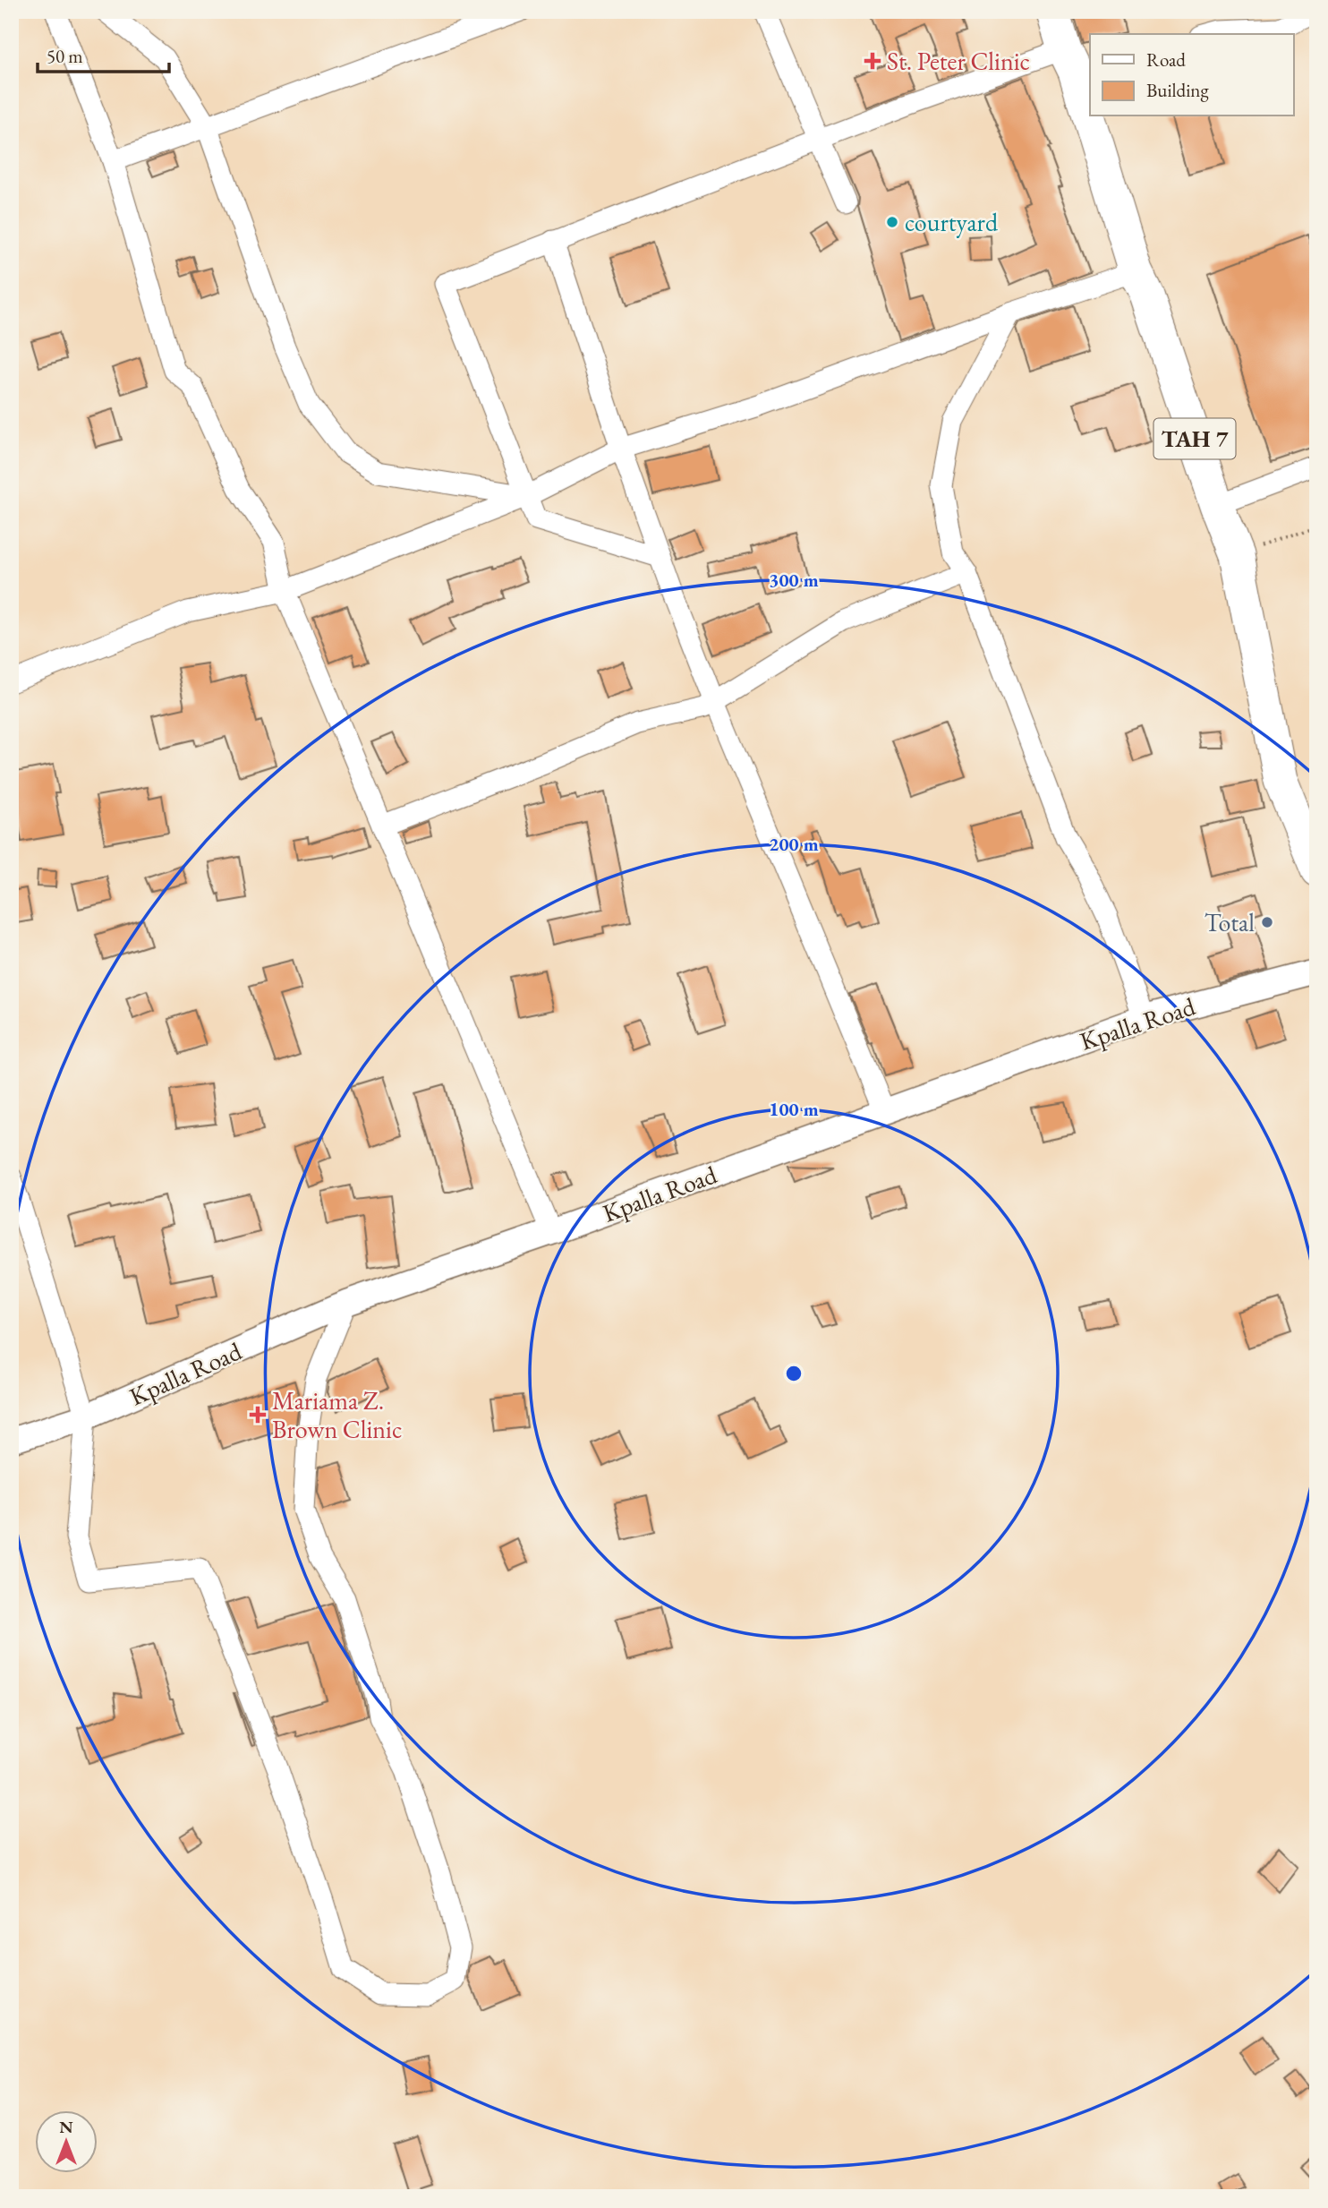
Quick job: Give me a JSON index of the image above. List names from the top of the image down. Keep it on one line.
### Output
{"streets":{"highway":["TAH 7"],"street":["Kpalla Road"]},"places":{"health":["St. Peter Clinic","Mariama Z. Brown Clinic"],"other":["courtyard","Total"]},"legend":["Road","Building"],"scale_bar":"50 m","north":"top","rings":["300 m","200 m","100 m"]}
